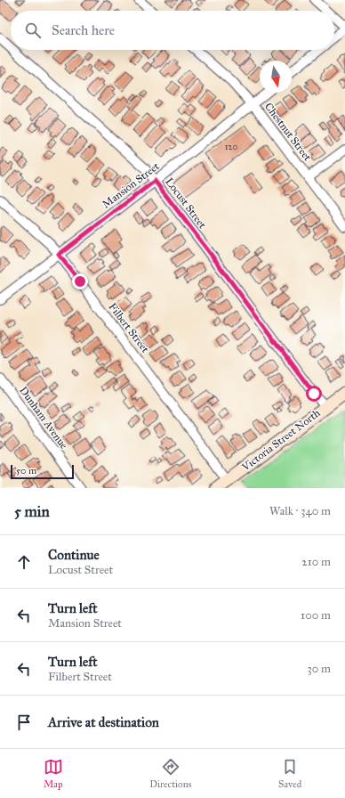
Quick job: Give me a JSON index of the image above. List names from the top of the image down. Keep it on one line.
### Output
{"streets":{"main road":["Victoria Street North"],"street":["Chestnut Street","Mansion Street","Locust Street","Filbert Street","Dunham Avenue"]},"crossings":[["Chestnut Street","Mansion Street"],["Mansion Street","Locust Street"],["Mansion Street","Filbert Street"],["Locust Street","Victoria Street North"],["Filbert Street","Victoria Street North"]],"house_numbers":["120"],"scale_bar":"50 m","north":"bottom","page":{"search":"Search here","scale":"50 m","heading":["5 min","Walk · 340 m"],"list":[["Continue","Locust Street","210 m"],["Turn left","Mansion Street","100 m"],["Turn left","Filbert Street","30 m"],"Arrive at destination"],"nav":["Map","Directions","Saved"]}}
